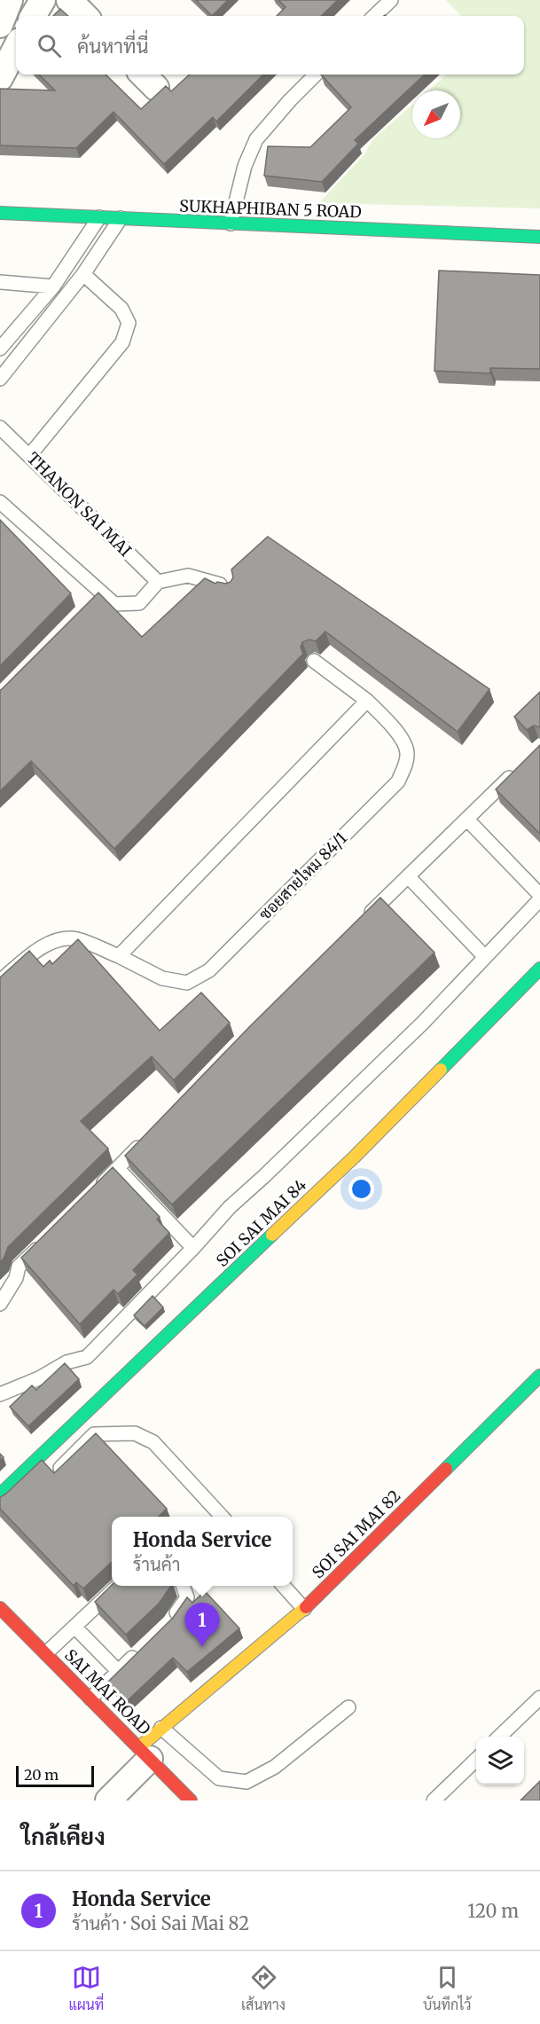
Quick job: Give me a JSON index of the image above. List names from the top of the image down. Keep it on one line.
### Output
{"streets":{"street":["SUKHAPHIBAN 5 ROAD","SOI SAI MAI 84","SOI SAI MAI 82","SAI MAI ROAD"],"lane":["THANON SAI MAI","ซอยสายไหม 84/1"]},"crossings":[["SOI SAI MAI 82","SAI MAI ROAD"]],"scale_bar":"20 m","north":"bottom left","page":{"search":"ค้นหาที่นี่","popup":["Honda Service","ร้านค้า"],"pins":"1","scale":"20 m","heading":"ใกล้เคียง","list":[{"mark":"1","name":"Honda Service","note":"ร้านค้า · Soi Sai Mai 82","value":"120 m"}],"nav":["แผนที่","เส้นทาง","บันทึกไว้"]}}
